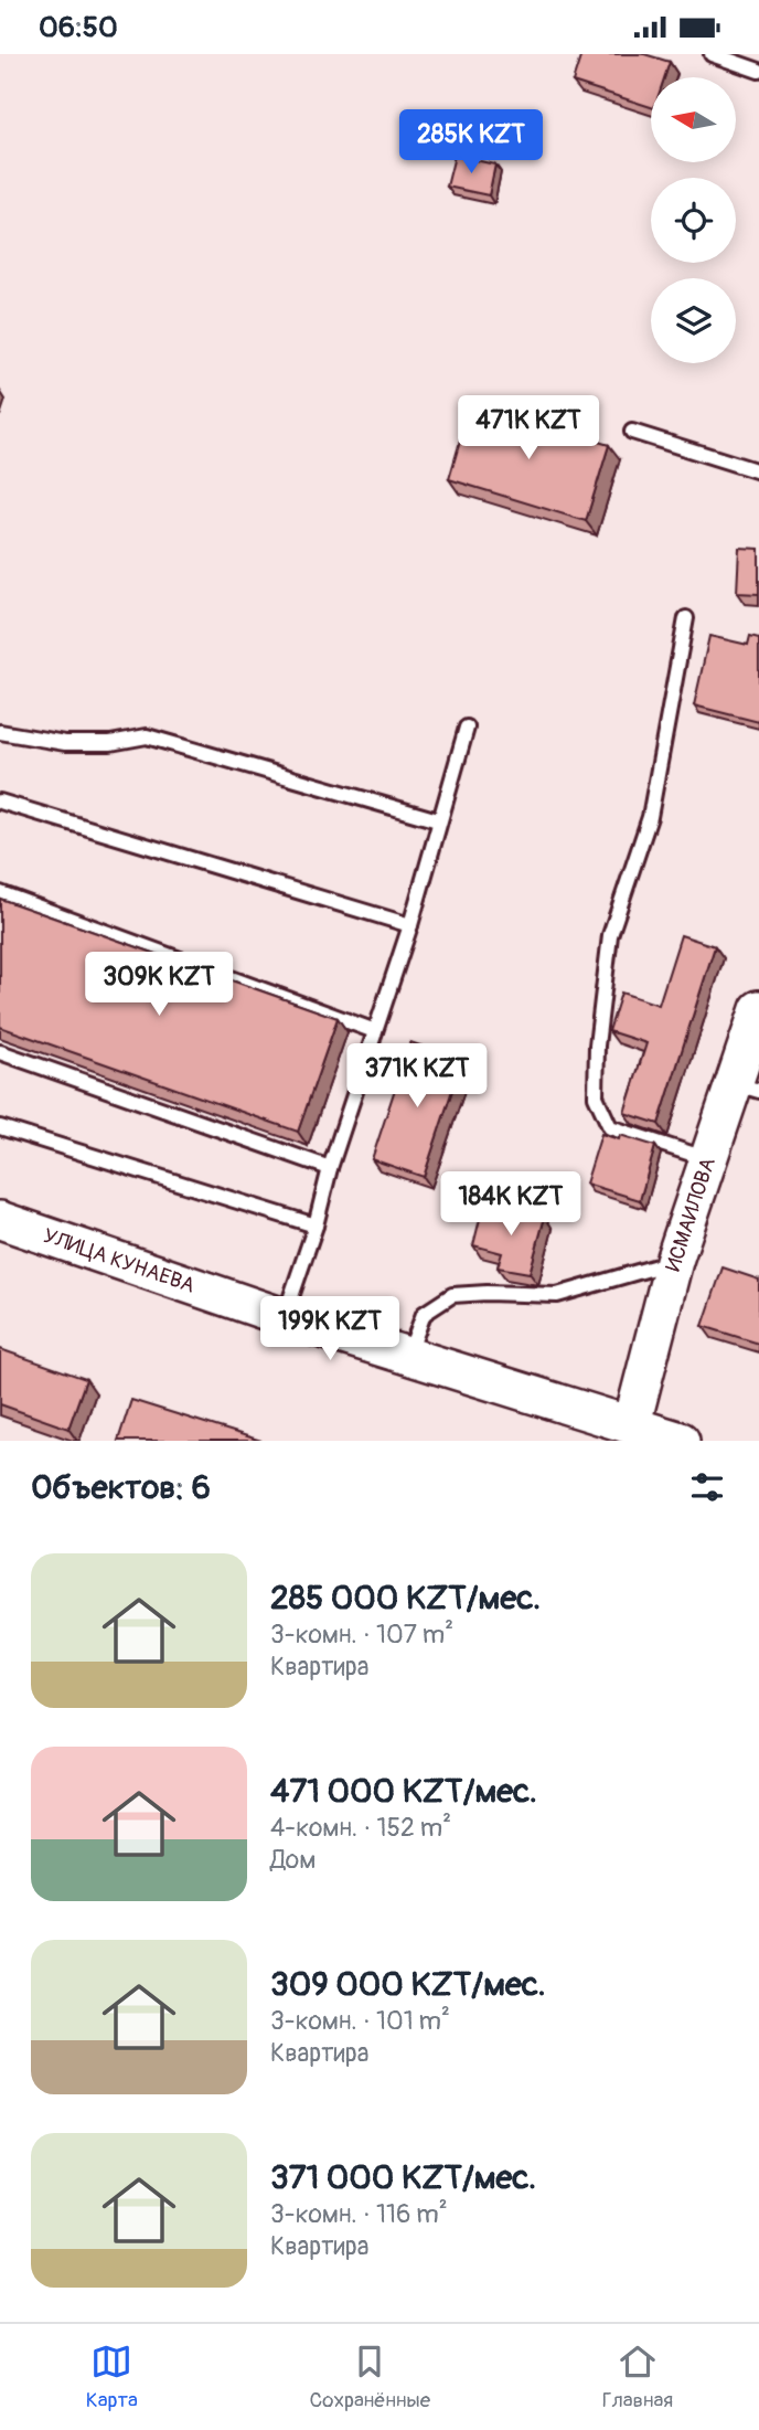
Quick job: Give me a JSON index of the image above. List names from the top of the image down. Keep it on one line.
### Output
{"streets":{"street":["ИСМАИЛОВА","УЛИЦА КУНАЕВА"]},"crossings":[["ИСМАИЛОВА","УЛИЦА КУНАЕВА"]],"north":"left","page":{"status":"06:50","price":["285K KZT","471K KZT","309K KZT","371K KZT","184K KZT","199K KZT"],"heading":"Объектов: 6","list":[{"name":"285 000 KZT/мес.","note":"3-комн. · 107 m² · Квартира"},{"name":"471 000 KZT/мес.","note":"4-комн. · 152 m² · Дом"},{"name":"309 000 KZT/мес.","note":"3-комн. · 101 m² · Квартира"},{"name":"371 000 KZT/мес.","note":"3-комн. · 116 m² · Квартира"}],"tabs":["Карта","Сохранённые","Главная"]}}
